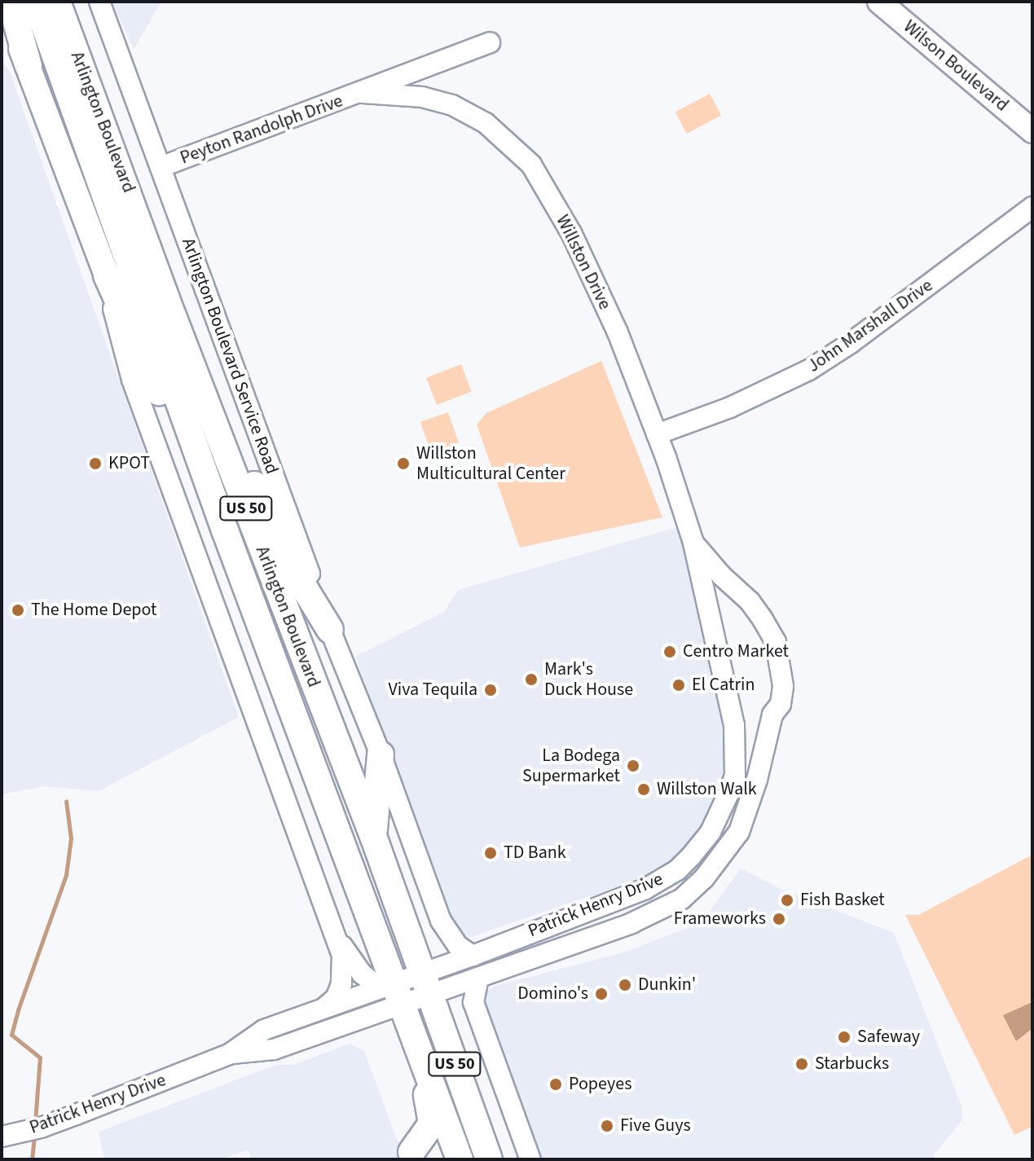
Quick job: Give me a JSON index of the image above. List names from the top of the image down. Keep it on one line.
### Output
{"streets":{"highway":["Arlington Boulevard","US 50"],"main road":["Wilson Boulevard"],"street":["Peyton Randolph Drive","Willston Drive","John Marshall Drive","Arlington Boulevard Service Road","Patrick Henry Drive"]},"crossings":[["Arlington Boulevard","Patrick Henry Drive"],["Peyton Randolph Drive","Willston Drive"],["Peyton Randolph Drive","Arlington Boulevard Service Road"],["Willston Drive","John Marshall Drive"],["Willston Drive","Patrick Henry Drive"],["Arlington Boulevard Service Road","Patrick Henry Drive"]],"places":["KPOT","Willston Multicultural Center","The Home Depot","Centro Market","Mark's Duck House","El Catrin","Viva Tequila","La Bodega Supermarket","Willston Walk","TD Bank","Fish Basket","Frameworks","Dunkin'","Domino's","Safeway","Starbucks","Popeyes","Five Guys"]}
